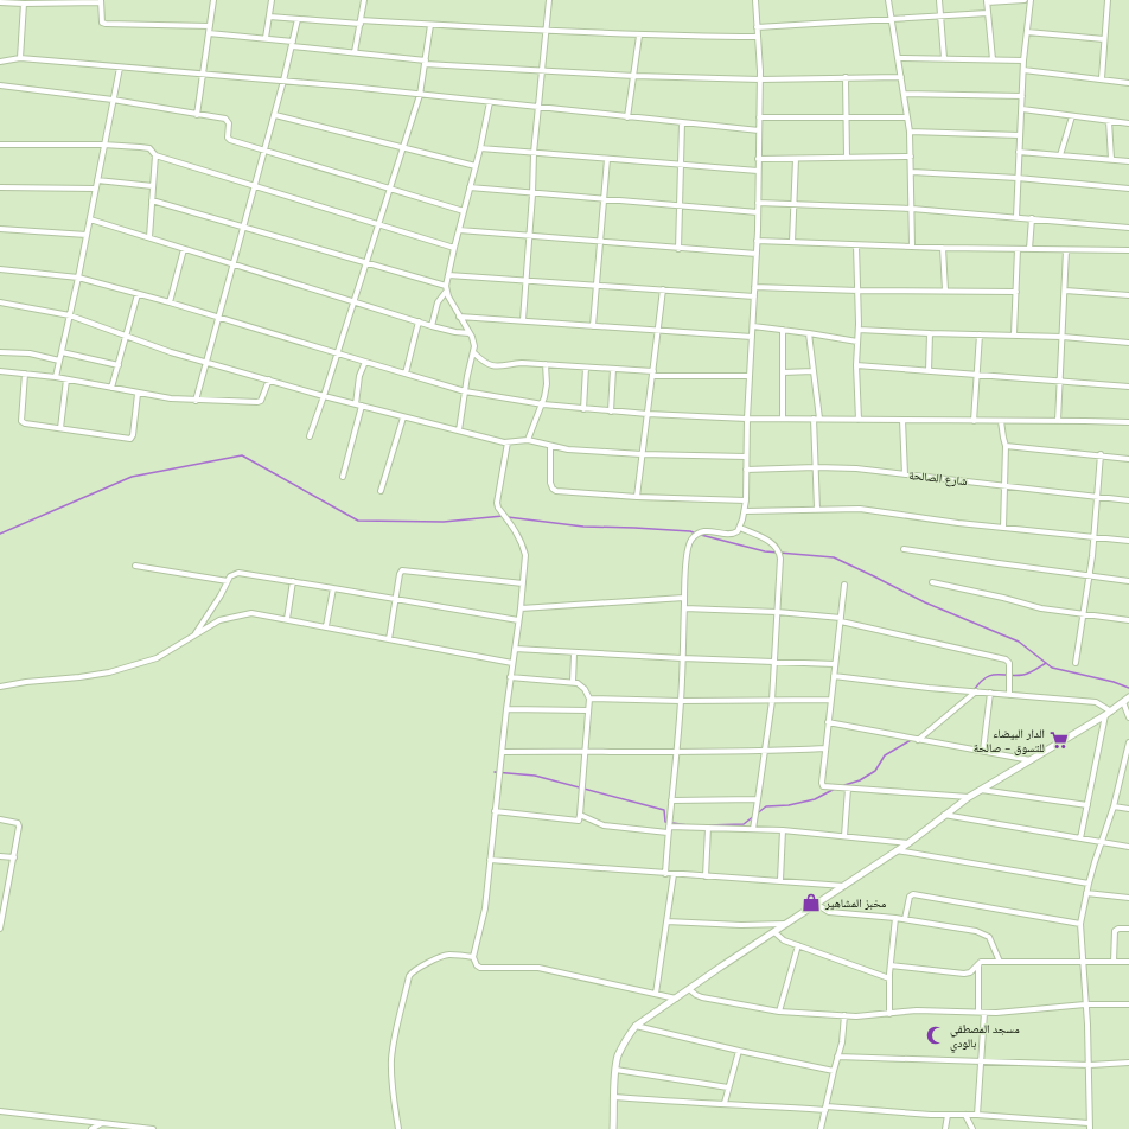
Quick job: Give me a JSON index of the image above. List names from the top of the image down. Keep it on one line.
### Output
{"streets":{"street":["شارع الصالحة"]},"places":{"supermarket":["الدار البيضاء للتسوق - صالحة"],"shop":["مخبز المشاهير"],"mosque":["مسجد المصطفي بالودي"]}}
